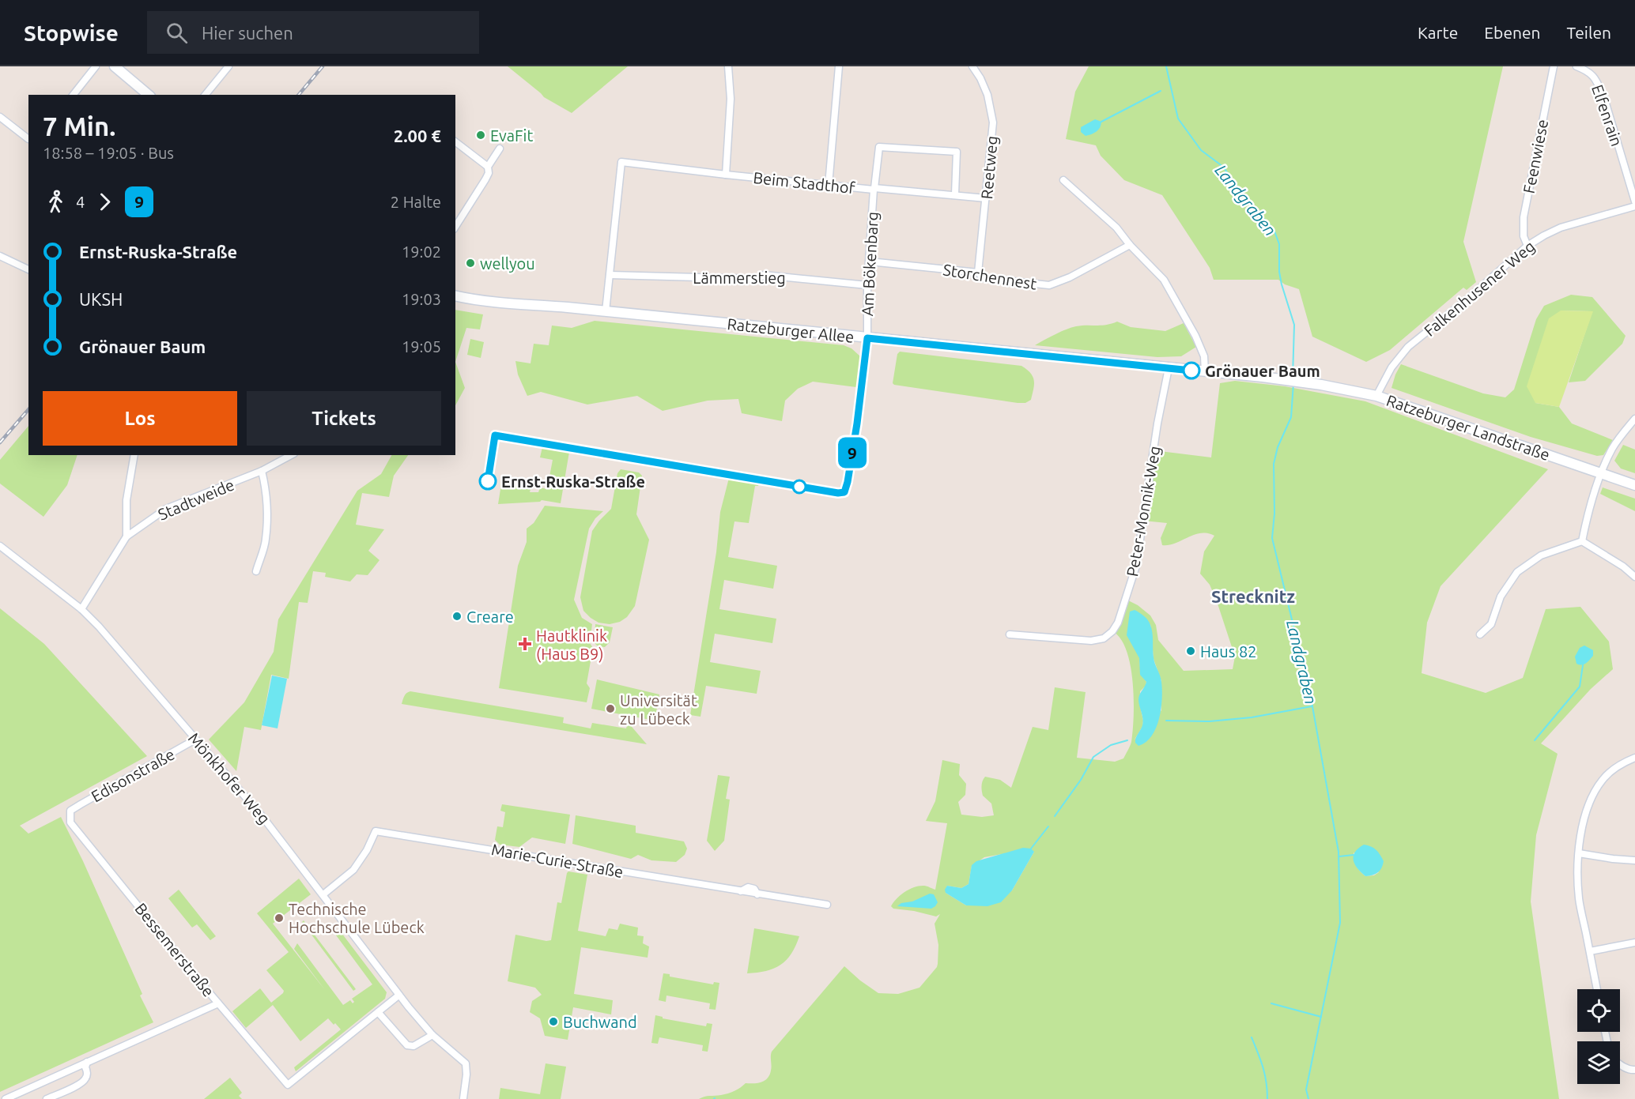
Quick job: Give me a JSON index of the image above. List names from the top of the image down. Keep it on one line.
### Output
{"streets":{"main road":["Ratzeburger Allee","Ratzeburger Landstraße"],"street":["Elfenrain","Feenwiese","Reetweg","Beim Stadthof","Am Bökenbarg","Storchennest","Lämmerstieg","Falkenhusener Weg","Stadtweide","Peter-Monnik-Weg","Edisonstraße","Mönkhofer Weg","Marie-Curie-Straße","Bessemerstraße"]},"crossings":[["Feenwiese","Falkenhusener Weg"],["Reetweg","Beim Stadthof"],["Reetweg","Storchennest"],["Beim Stadthof","Am Bökenbarg"],["Beim Stadthof","Lämmerstieg"],["Am Bökenbarg","Storchennest"],["Am Bökenbarg","Lämmerstieg"],["Am Bökenbarg","Ratzeburger Allee"],["Falkenhusener Weg","Ratzeburger Landstraße"],["Ratzeburger Allee","Ratzeburger Landstraße"],["Ratzeburger Allee","Peter-Monnik-Weg"],["Stadtweide","Mönkhofer Weg"],["Edisonstraße","Mönkhofer Weg"],["Edisonstraße","Bessemerstraße"],["Mönkhofer Weg","Marie-Curie-Straße"]],"districts":["Strecknitz"],"water":["Landgraben"],"places":{"other":["EvaFit","wellyou","Grönauer Baum","Ernst-Ruska-Straße","Creare","Haus 82","Universität zu Lübeck","Technische Hochschule Lübeck","Buchwand"],"health":["Hautklinik (Haus B9)"]},"lines":["bus line 9"],"page":{"header":"Stopwise","search":"Hier suchen","nav":["Karte","Ebenen","Teilen"],"on_map":"9","heading":["7 Min.","18:58 – 19:05 · Bus","2.00 €"],"legs":["4","9","2 Halte"],"list":[{"name":"Ernst-Ruska-Straße","value":"19:02"},{"name":"UKSH","value":"19:03"},{"name":"Grönauer Baum","value":"19:05"}],"buttons":["Los","Tickets"]}}
